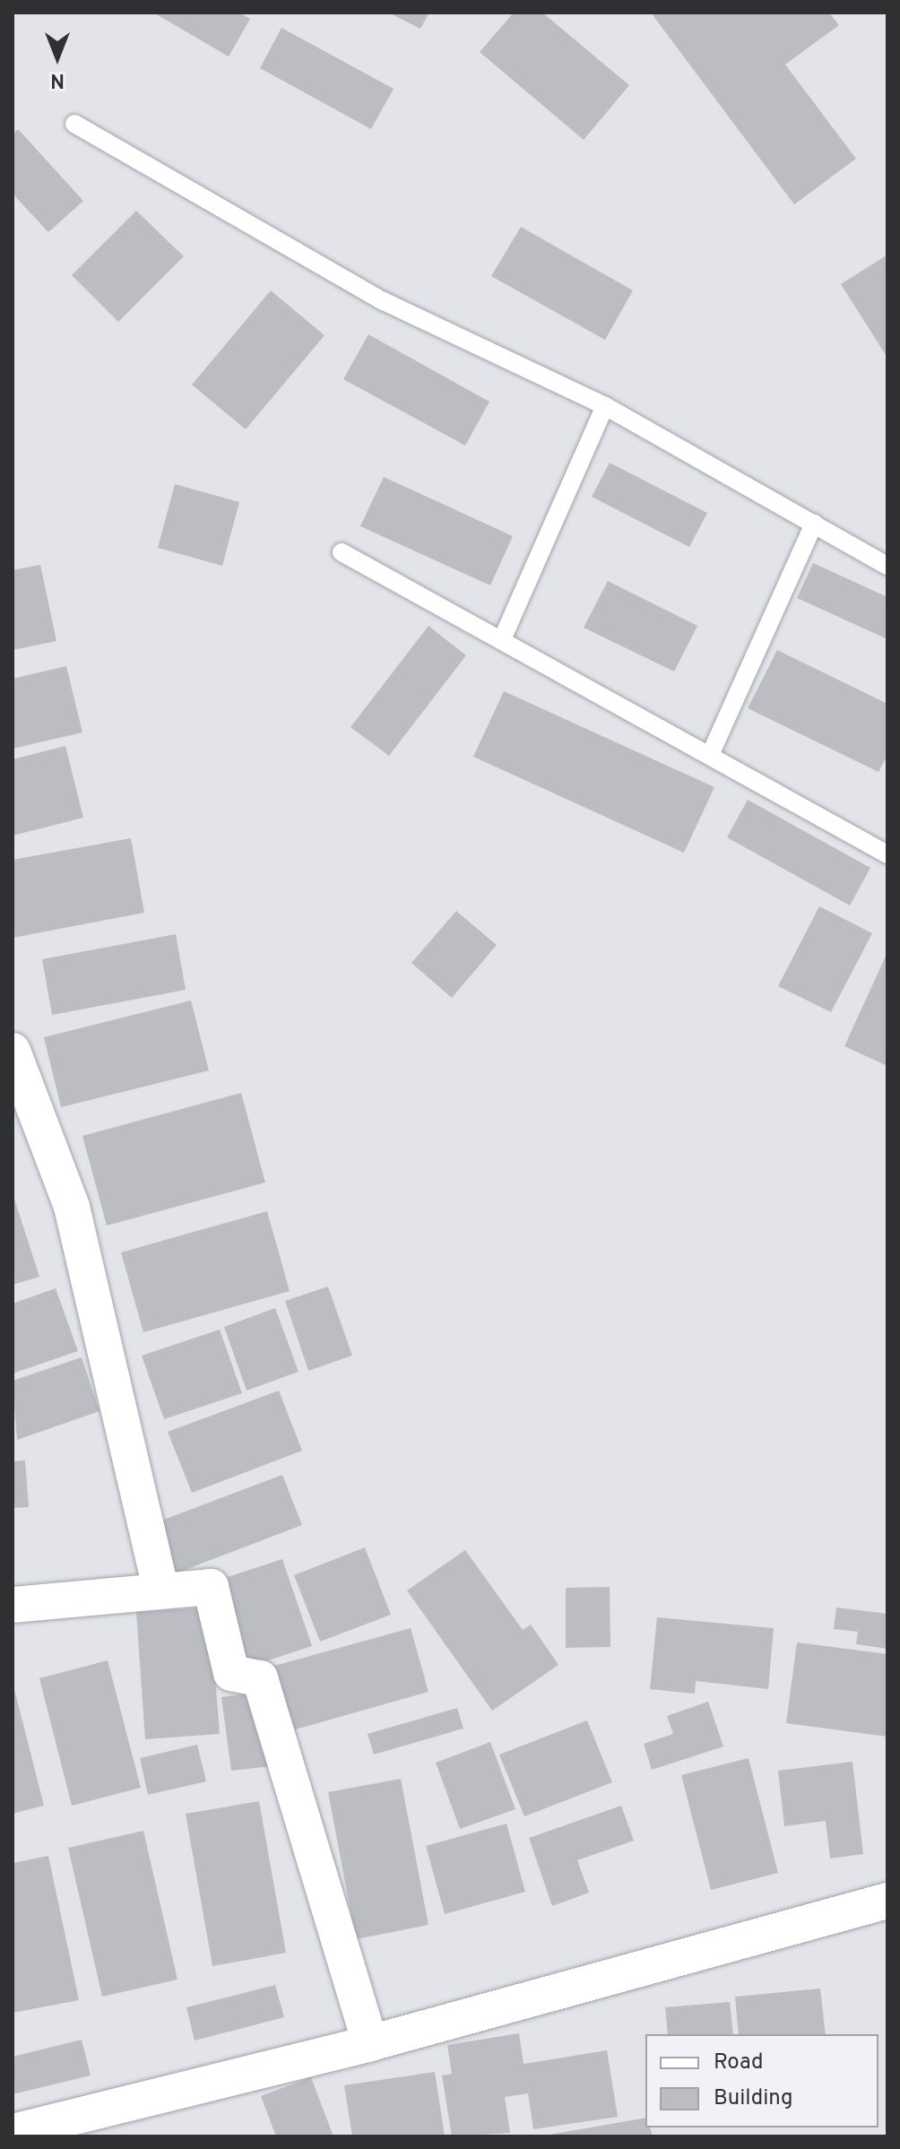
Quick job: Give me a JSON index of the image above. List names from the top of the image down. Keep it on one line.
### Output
{"legend":["Road","Building"],"north":"bottom"}
